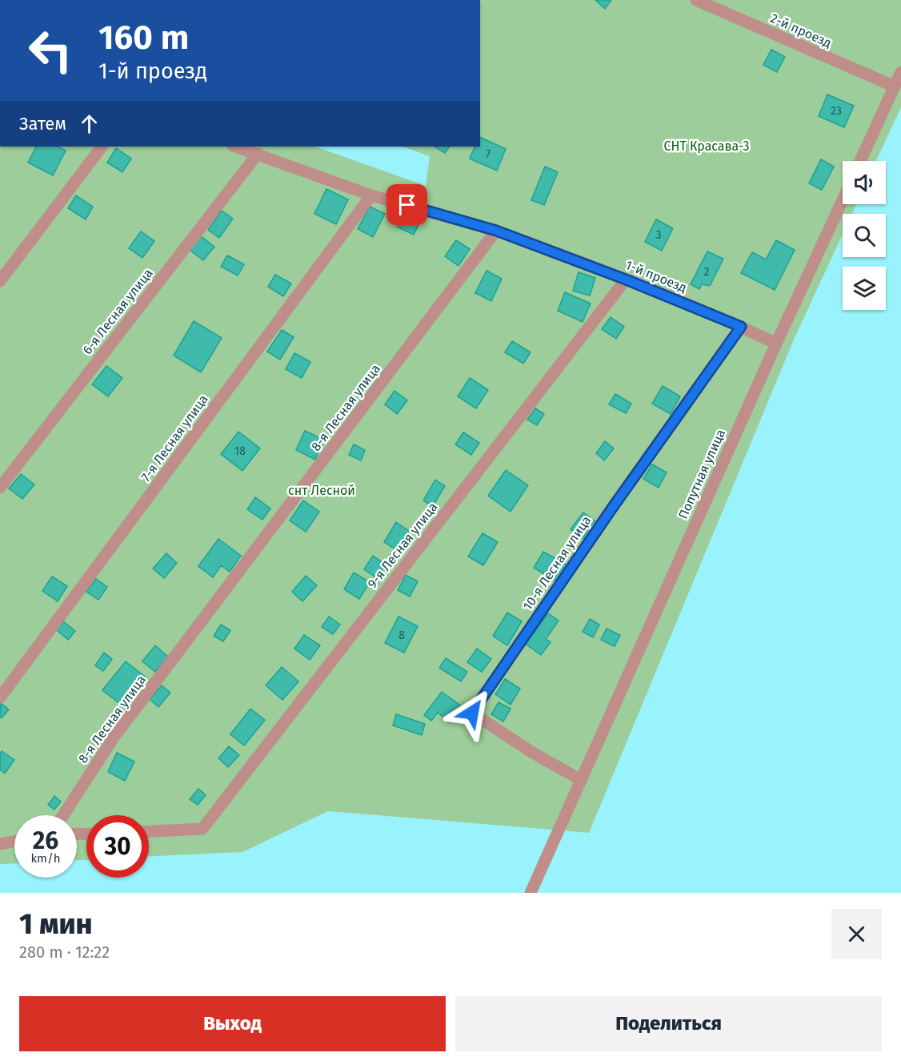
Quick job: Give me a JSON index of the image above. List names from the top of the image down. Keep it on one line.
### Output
{"streets":{"street":["2-й проезд","1-й проезд","6-я Лесная улица","8-я Лесная улица","7-я Лесная улица","Попутная улица","9-я Лесная улица","10-я Лесная улица"]},"crossings":[["1-й проезд","8-я Лесная улица"],["1-й проезд","Попутная улица"],["1-й проезд","9-я Лесная улица"],["1-й проезд","10-я Лесная улица"],["Попутная улица","10-я Лесная улица"]],"parks":["СНТ Красава-3","снт Лесной"],"house_numbers":["23","7","3","2","18","8"],"page":{"turn":["160 m","1-й проезд"],"then":"Затем","speed":"26 km/h","limit":"30","heading":["1 мин","280 m · 12:22"],"buttons":["Выход","Поделиться"]}}
